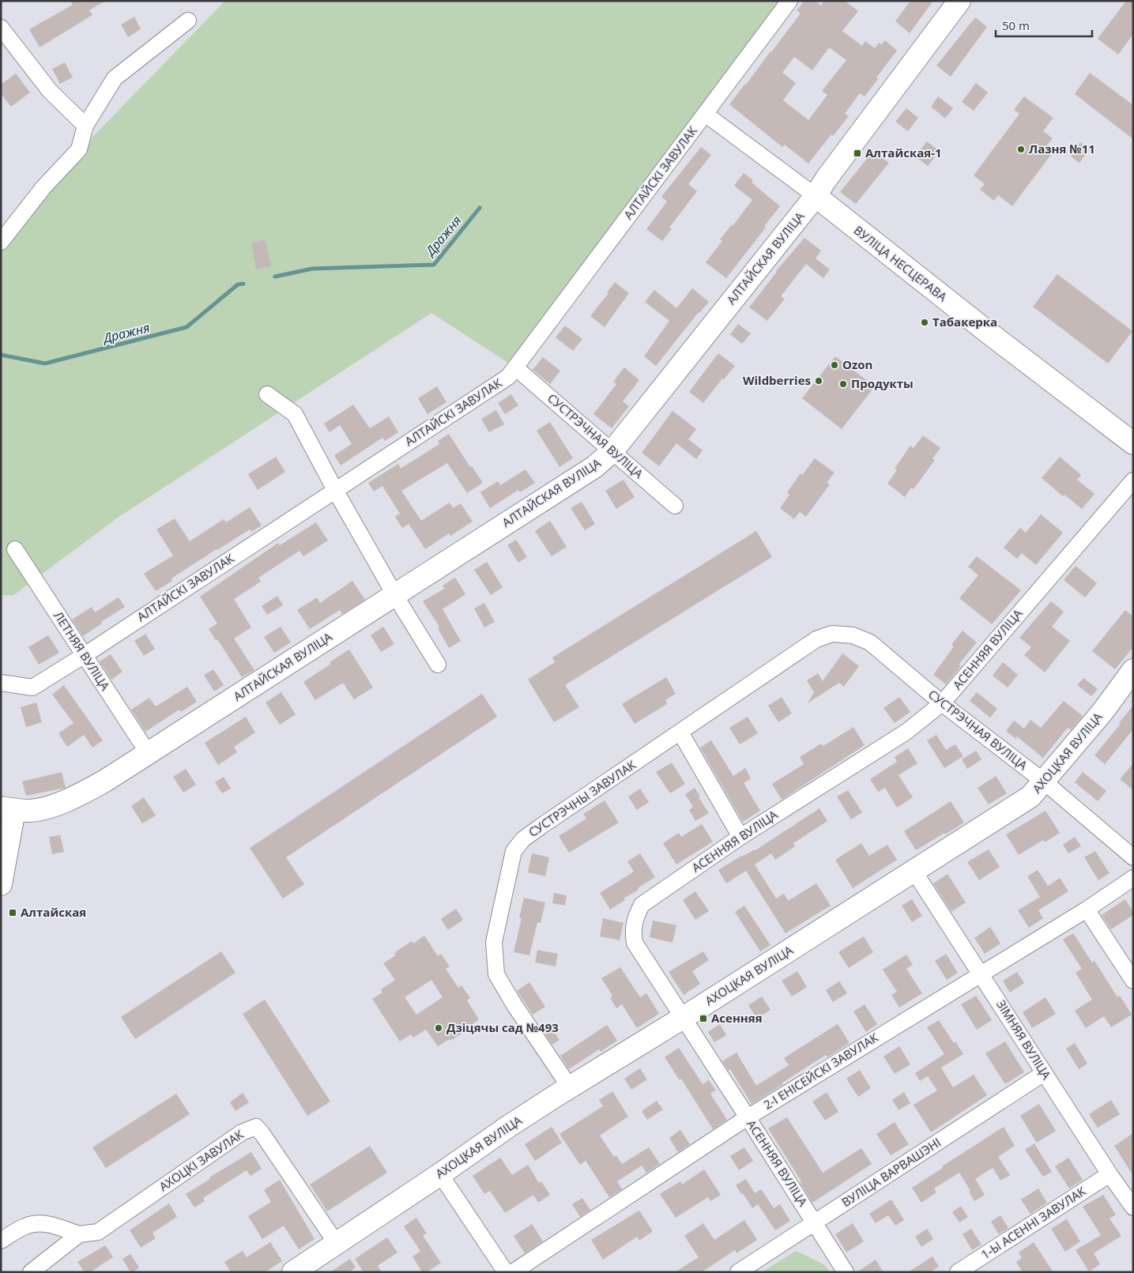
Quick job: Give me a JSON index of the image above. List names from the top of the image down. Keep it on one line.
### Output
{"streets":{"main road":["АЛТАЙСКАЯ ВУЛІЦА","ВУЛІЦА НЕСЦЕРАВА","АХОЦКАЯ ВУЛІЦА"],"street":["АЛТАЙСКІ ЗАВУЛАК","СУСТРЭЧНАЯ ВУЛІЦА","АСЕННЯЯ ВУЛІЦА","ЛЕТНЯЯ ВУЛІЦА","СУСТРЭЧНЫ ЗАВУЛАК","ЗІМНЯЯ ВУЛІЦА","2-І ЕНІСЕЙСКІ ЗАВУЛАК","АХОЦКІ ЗАВУЛАК","ВУЛІЦА ВАРВАШЭНІ","1-Ы АСЕННІ ЗАВУЛАК"]},"crossings":[["АЛТАЙСКІ ЗАВУЛАК","ВУЛІЦА НЕСЦЕРАВА"],["АЛТАЙСКІ ЗАВУЛАК","СУСТРЭЧНАЯ ВУЛІЦА"],["АЛТАЙСКІ ЗАВУЛАК","ЛЕТНЯЯ ВУЛІЦА"],["АЛТАЙСКАЯ ВУЛІЦА","ВУЛІЦА НЕСЦЕРАВА"],["АЛТАЙСКАЯ ВУЛІЦА","СУСТРЭЧНАЯ ВУЛІЦА"],["АЛТАЙСКАЯ ВУЛІЦА","ЛЕТНЯЯ ВУЛІЦА"],["СУСТРЭЧНАЯ ВУЛІЦА","АСЕННЯЯ ВУЛІЦА"],["СУСТРЭЧНАЯ ВУЛІЦА","АХОЦКАЯ ВУЛІЦА"],["СУСТРЭЧНАЯ ВУЛІЦА","СУСТРЭЧНЫ ЗАВУЛАК"],["АСЕННЯЯ ВУЛІЦА","АХОЦКАЯ ВУЛІЦА"],["АСЕННЯЯ ВУЛІЦА","2-І ЕНІСЕЙСКІ ЗАВУЛАК"],["АСЕННЯЯ ВУЛІЦА","ВУЛІЦА ВАРВАШЭНІ"],["АХОЦКАЯ ВУЛІЦА","СУСТРЭЧНЫ ЗАВУЛАК"],["АХОЦКАЯ ВУЛІЦА","ЗІМНЯЯ ВУЛІЦА"],["АХОЦКАЯ ВУЛІЦА","АХОЦКІ ЗАВУЛАК"],["ЗІМНЯЯ ВУЛІЦА","2-І ЕНІСЕЙСКІ ЗАВУЛАК"],["ЗІМНЯЯ ВУЛІЦА","ВУЛІЦА ВАРВАШЭНІ"],["ЗІМНЯЯ ВУЛІЦА","1-Ы АСЕННІ ЗАВУЛАК"]],"water":["Дражня"],"places":{"other":["Лазня №11","Табакерка","Ozon","Wildberries","Продукты","Дзіцячы сад №493"],"transit":["Алтайская-1","Алтайская","Асенняя"]},"scale_bar":"50 m"}
